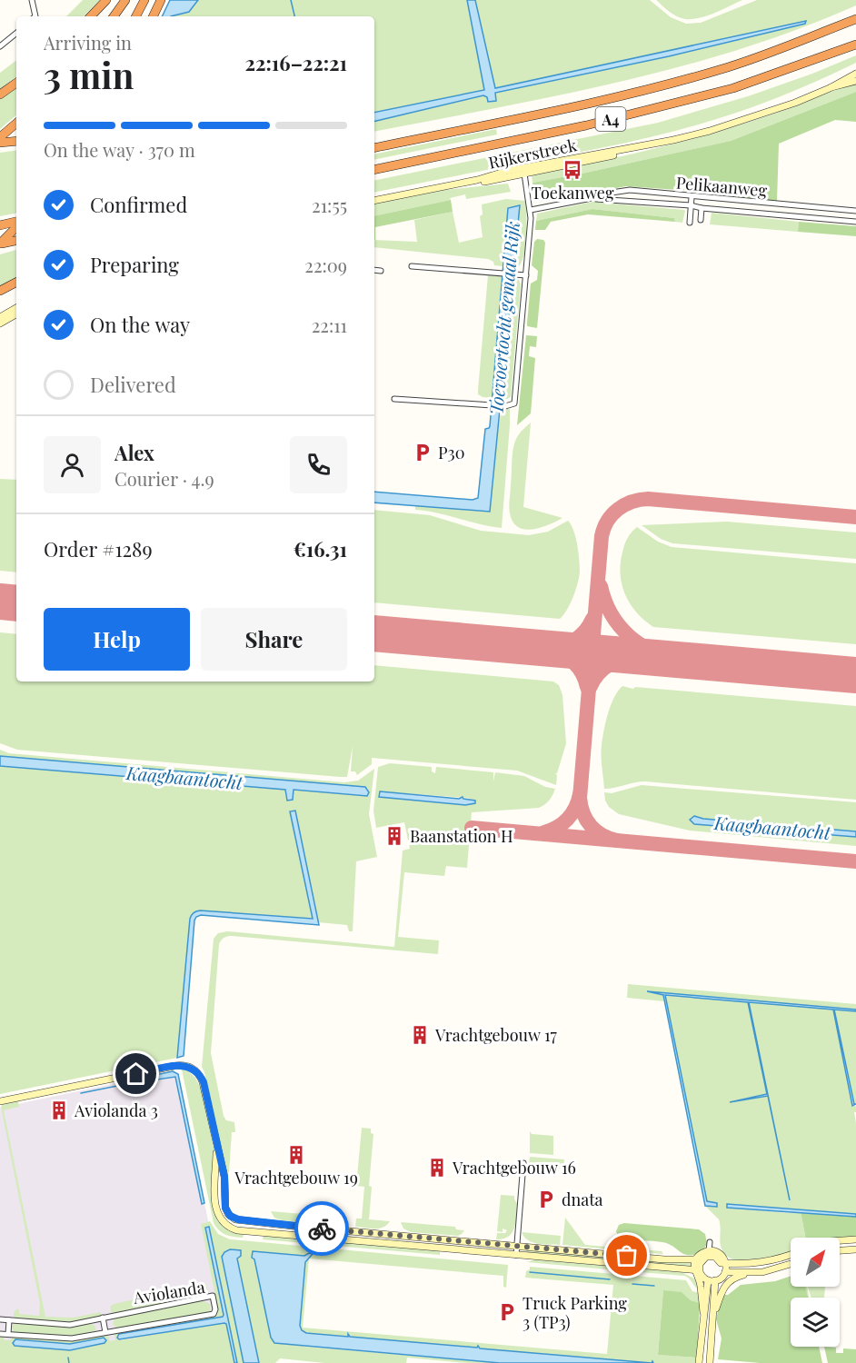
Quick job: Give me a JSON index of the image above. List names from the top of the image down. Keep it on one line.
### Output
{"streets":{"highway":["A4"],"street":["Rijkerstreek","Pelikaanweg","Aviolanda"]},"water":["Toevoertocht gemaal Rijk","Kaagbaantocht"],"places":{"bus stop":["Toekanweg"],"parking":["P30","dnata","Truck Parking 3 (TP3)"],"building":["Baanstation H","Vrachtgebouw 17","Aviolanda 3","Vrachtgebouw 19","Vrachtgebouw 16"]},"north":"top right","page":{"heading":["3 min","Arriving in","22:16–22:21"],"panel":["Alex","Courier · 4.9","Order #1289","€16.31"],"bar":"On the way · 370 m","list":[["Confirmed","21:55"],["Preparing","22:09"],["On the way","22:11"],"Delivered"],"buttons":["Help","Share"]}}
